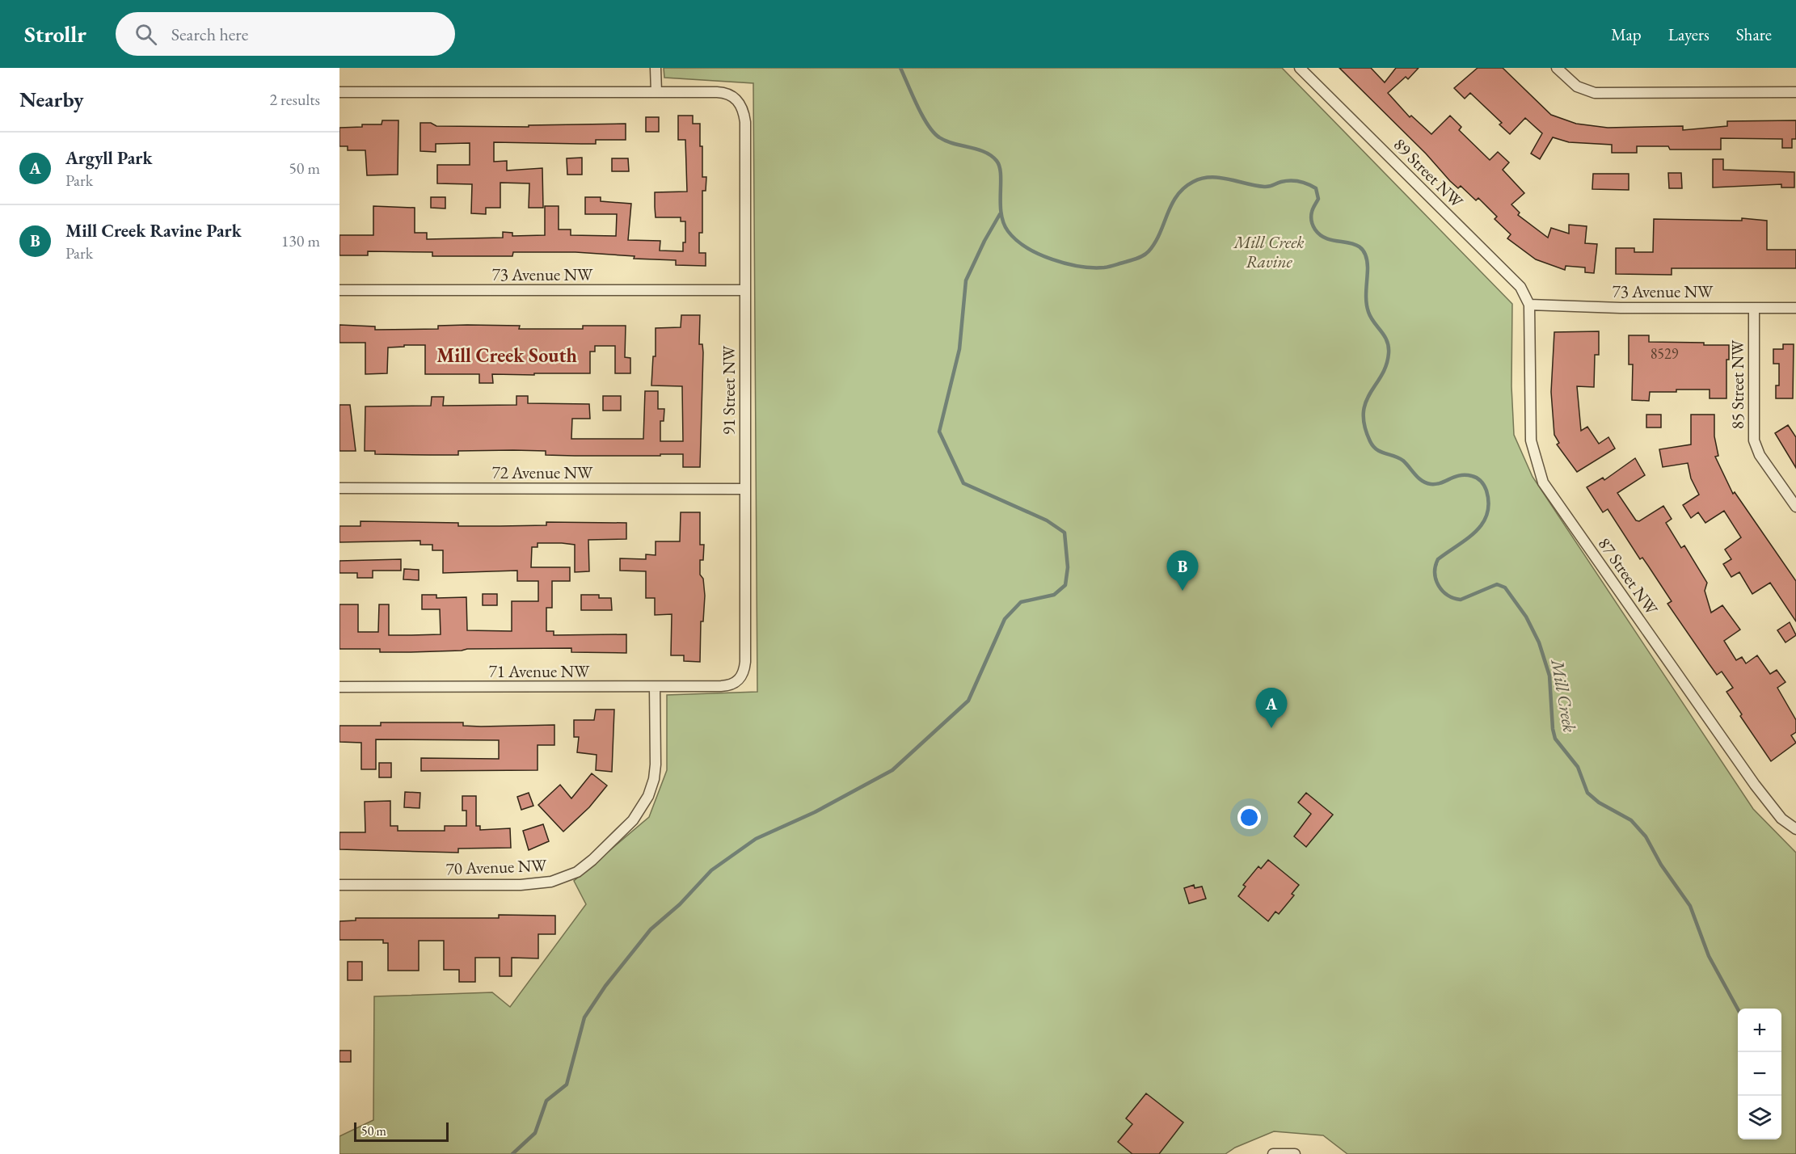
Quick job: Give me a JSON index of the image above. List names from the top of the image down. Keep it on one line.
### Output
{"streets":{"street":["89 Street NW","73 Avenue NW","85 Street NW","91 Street NW","72 Avenue NW","87 Street NW","71 Avenue NW","70 Avenue NW"]},"crossings":[["89 Street NW","73 Avenue NW"],["89 Street NW","87 Street NW"],["73 Avenue NW","85 Street NW"],["73 Avenue NW","91 Street NW"],["73 Avenue NW","87 Street NW"],["91 Street NW","72 Avenue NW"],["91 Street NW","71 Avenue NW"],["71 Avenue NW","70 Avenue NW"]],"districts":["Mill Creek South"],"water":["Mill Creek"],"parks":["Mill Creek Ravine"],"house_numbers":["8529"],"scale_bar":"50 m","page":{"header":"Strollr","search":"Search here","nav":["Map","Layers","Share"],"heading":["Nearby","2 results"],"list":[{"mark":"A","name":"Argyll Park","note":"Park","value":"50 m"},{"mark":"B","name":"Mill Creek Ravine Park","note":"Park","value":"130 m"}],"pins":["B","A"],"map_buttons":["+","−"],"scale":"50 m"}}
